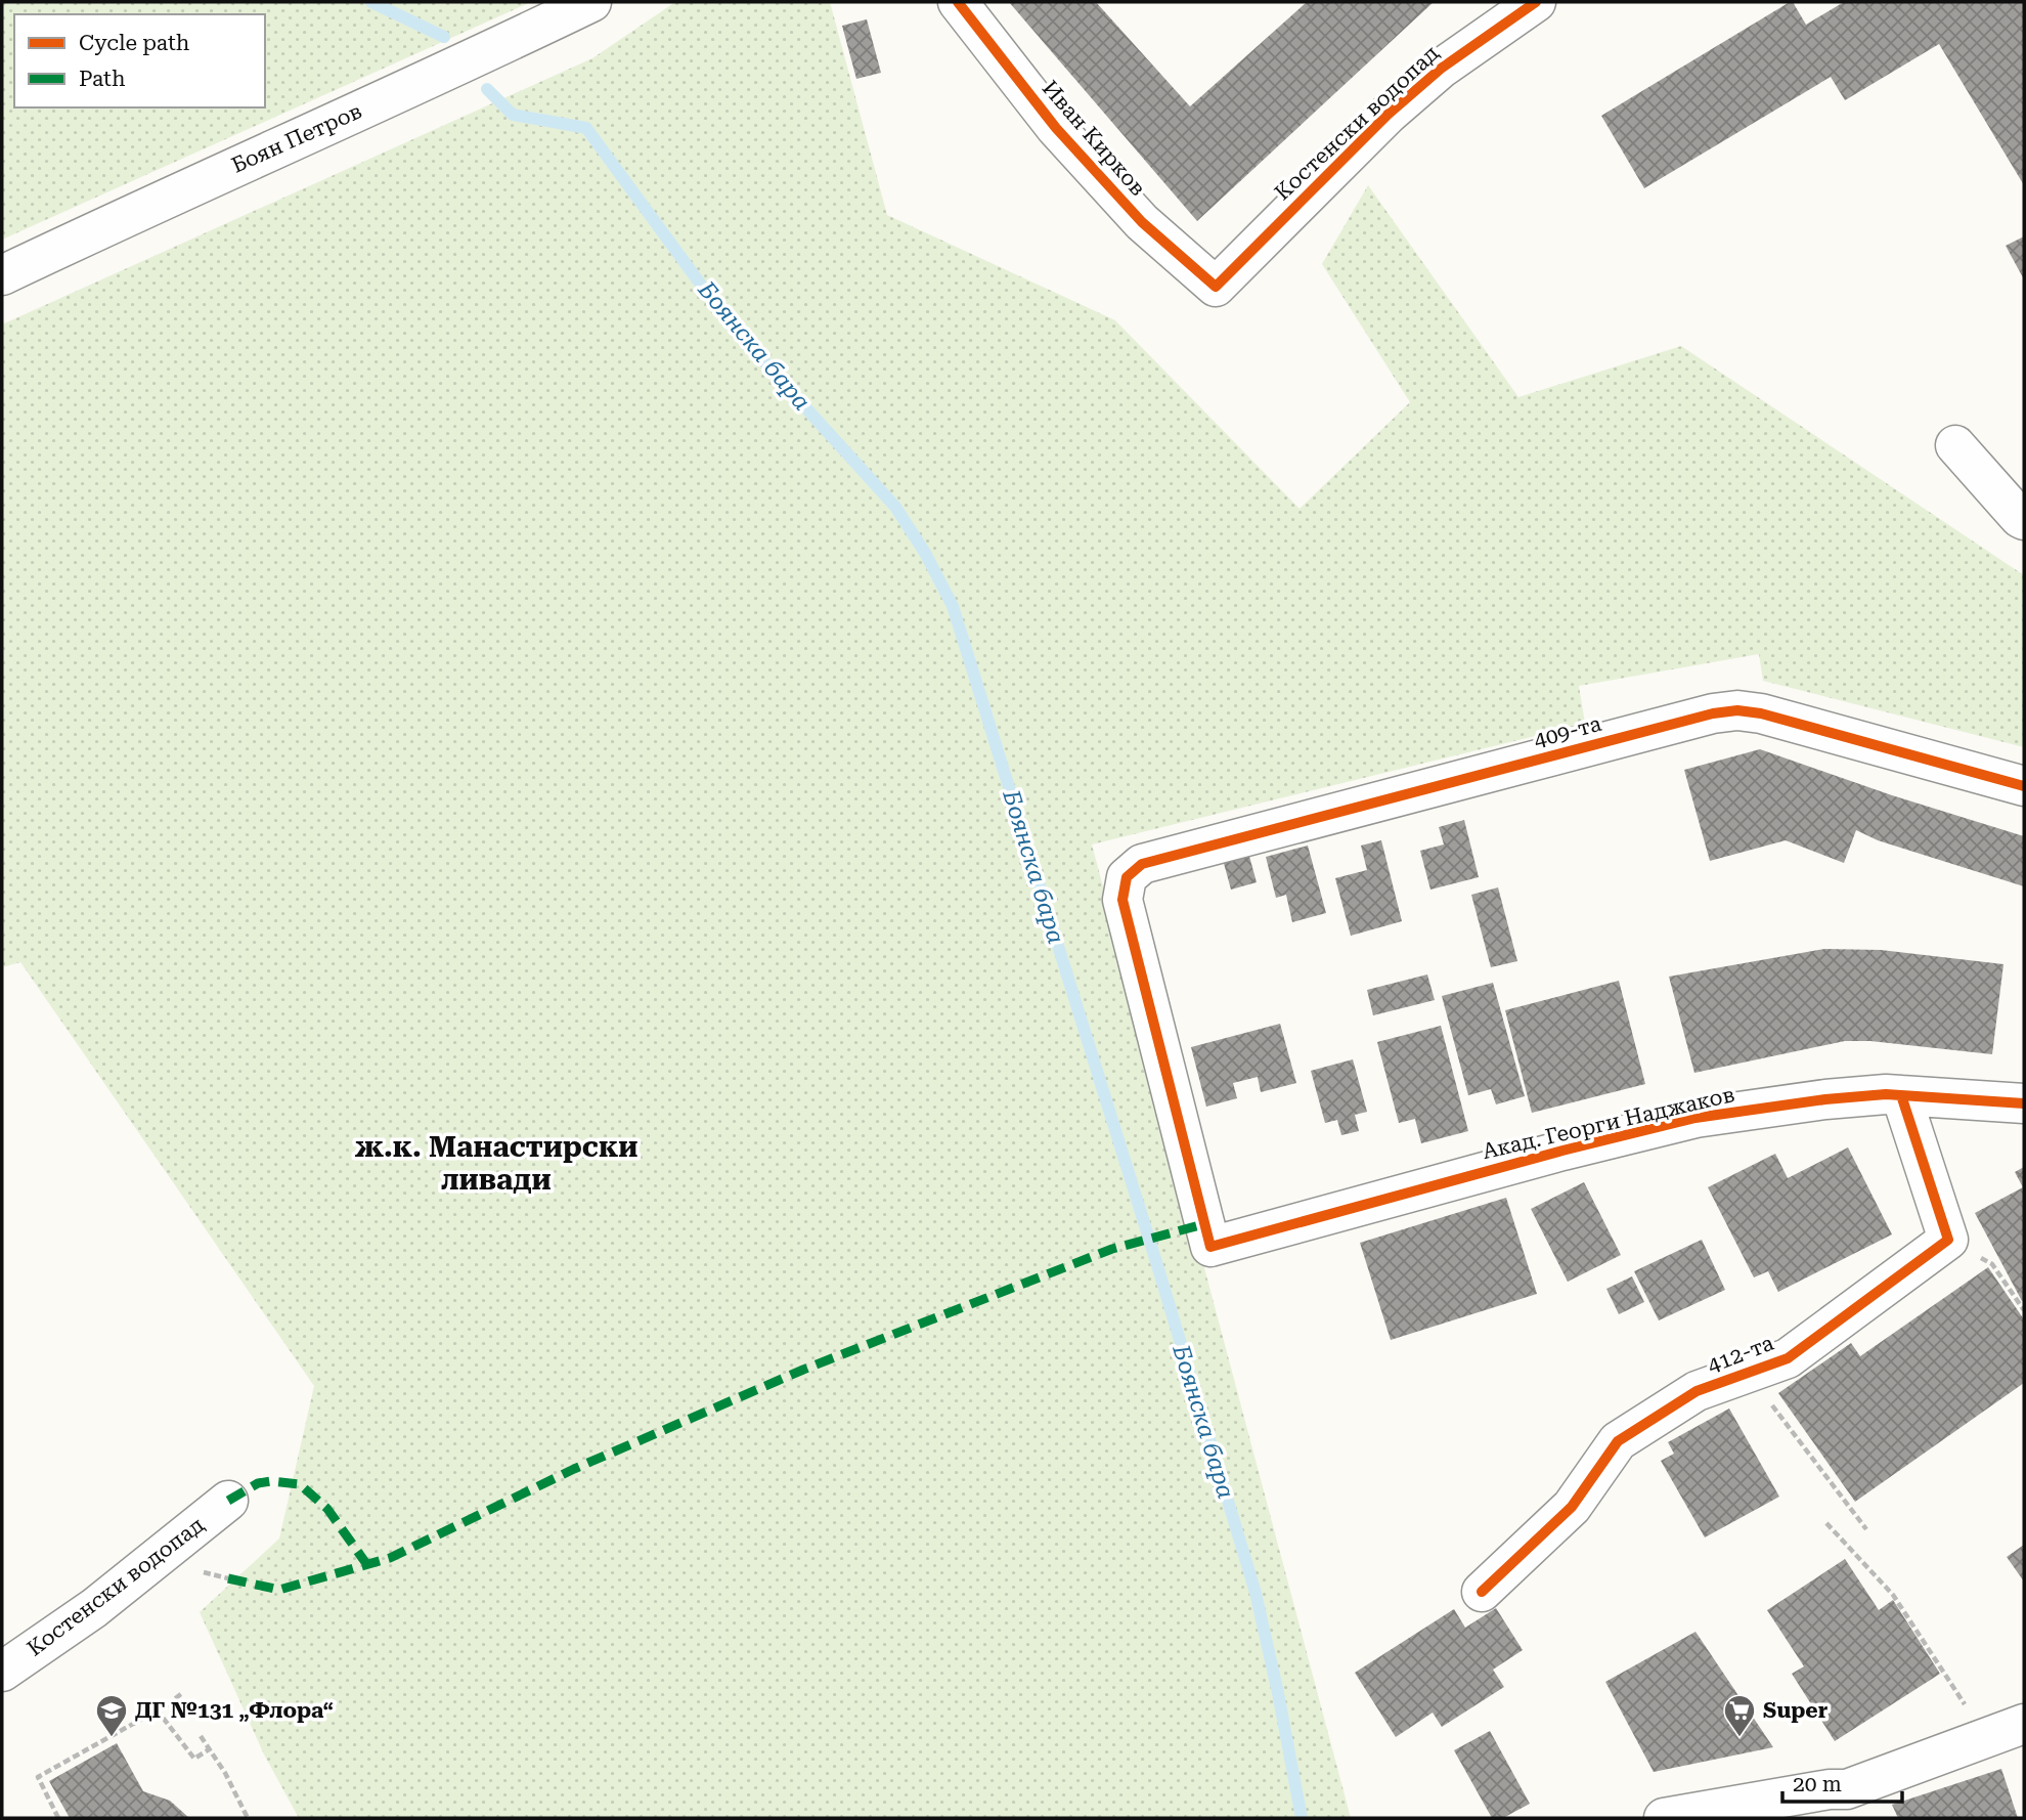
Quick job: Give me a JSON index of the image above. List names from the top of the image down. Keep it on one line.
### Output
{"streets":{"street":["Костенски водопад","Боян Петров","Иван Кирков","409-та","Акад. Георги Наджаков","412-та"]},"crossings":[["Костенски водопад","Иван Кирков"],["409-та","Акад. Георги Наджаков"]],"districts":["ж.к. Манастирски ливади"],"water":["Боянска бара"],"places":{"school or university":["ДГ №131 „Флора“"],"supermarket":["Super"]},"legend":["Cycle path","Path"],"scale_bar":"20 m"}
